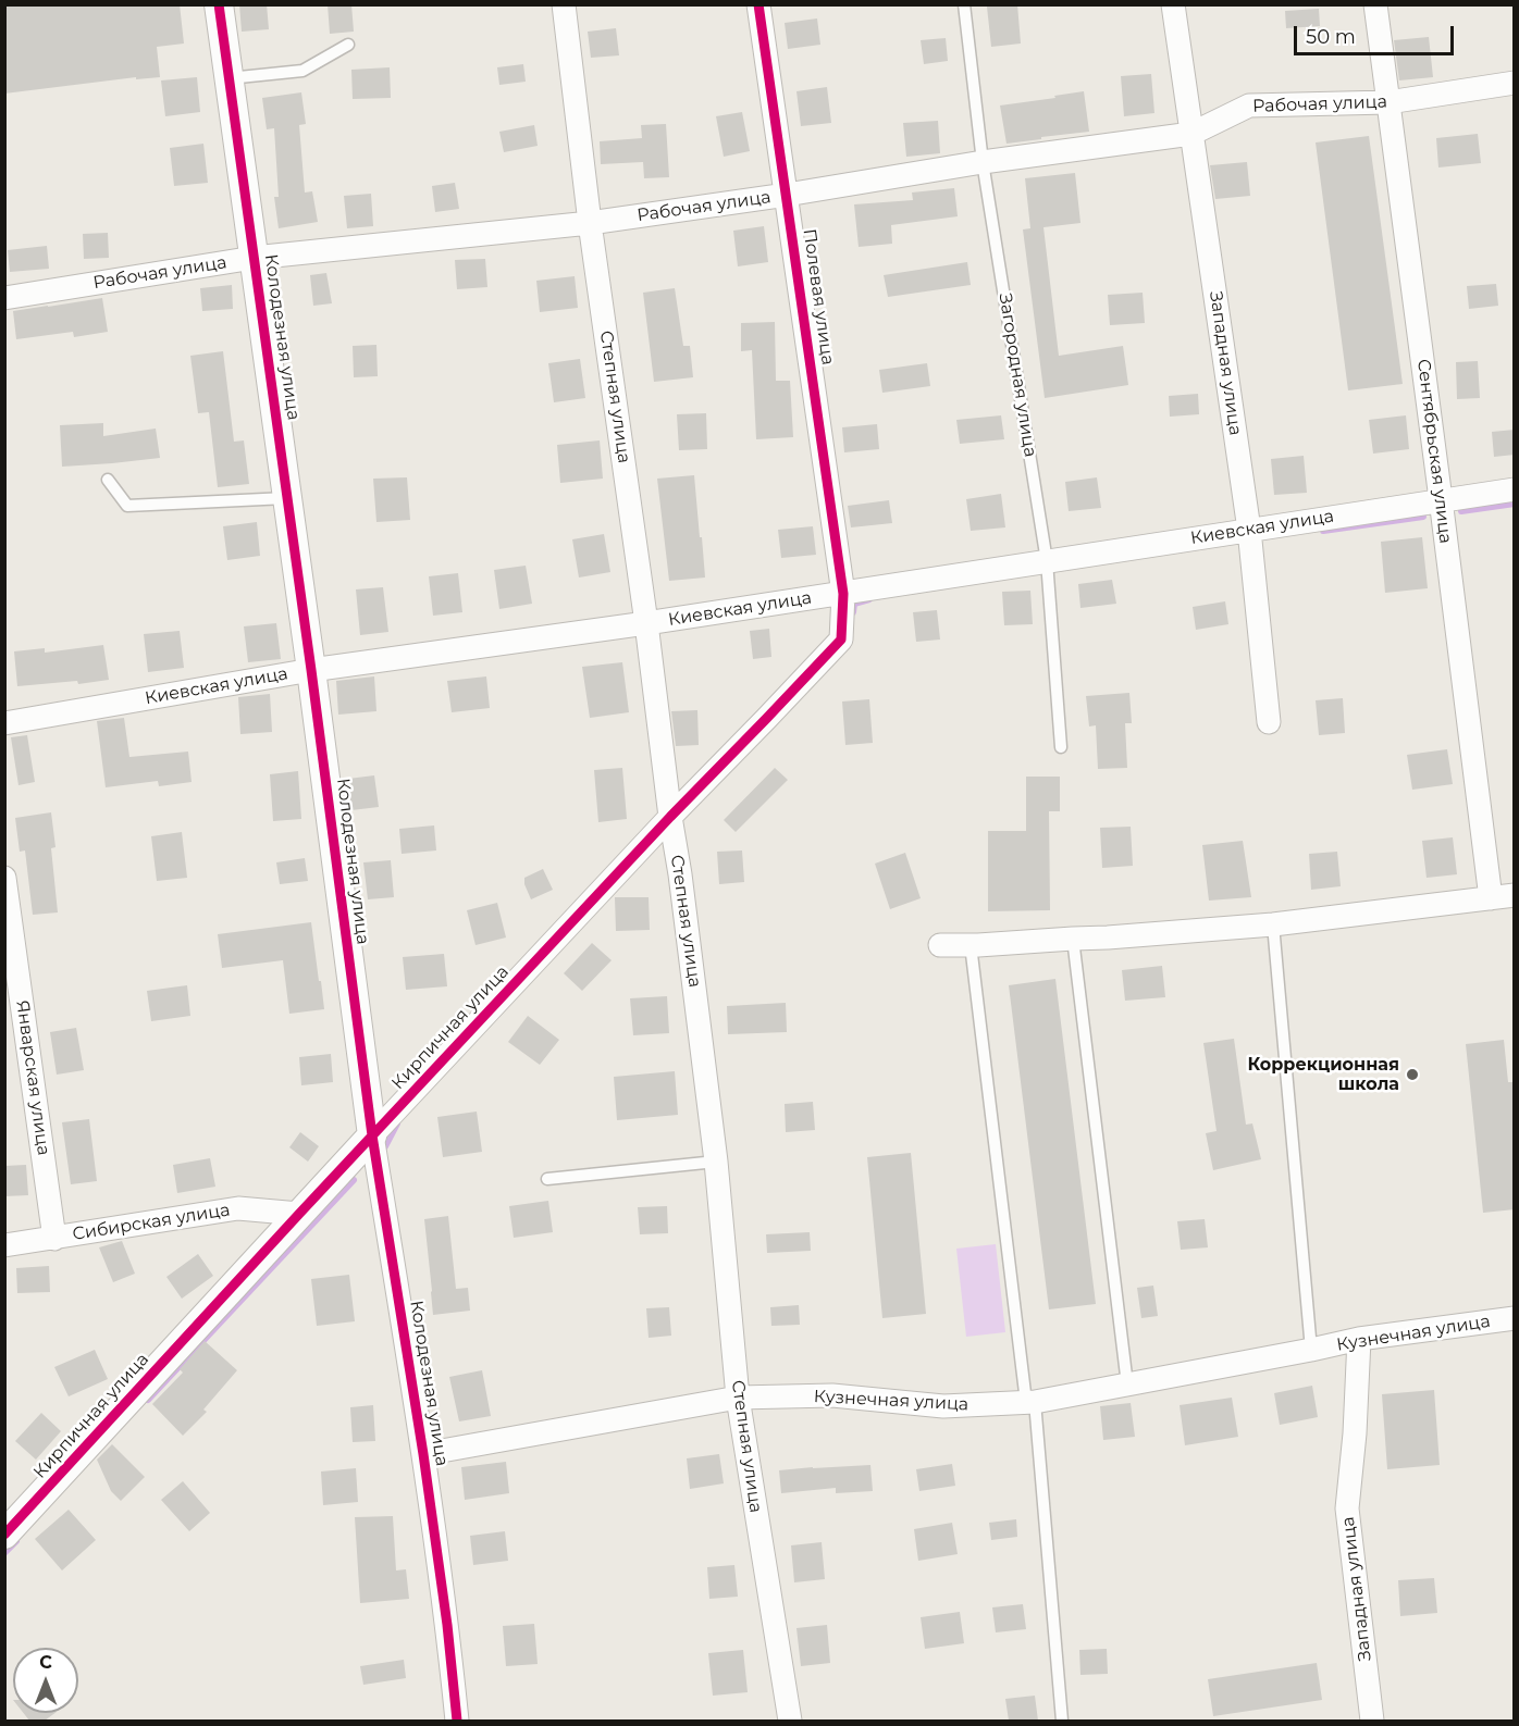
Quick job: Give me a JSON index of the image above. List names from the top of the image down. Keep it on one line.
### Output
{"streets":{"street":["Рабочая улица","Полевая улица","Колодезная улица","Западная улица","Степная улица","Сентябрьская улица","Киевская улица","Кирпичная улица","Январская улица","Сибирская улица","Кузнечная улица"],"lane":["Загородная улица"]},"crossings":[["Рабочая улица","Полевая улица"],["Рабочая улица","Колодезная улица"],["Рабочая улица","Западная улица"],["Рабочая улица","Загородная улица"],["Рабочая улица","Степная улица"],["Рабочая улица","Сентябрьская улица"],["Полевая улица","Киевская улица"],["Полевая улица","Кирпичная улица"],["Колодезная улица","Киевская улица"],["Колодезная улица","Кирпичная улица"],["Колодезная улица","Кузнечная улица"],["Западная улица","Киевская улица"],["Западная улица","Кузнечная улица"],["Загородная улица","Киевская улица"],["Степная улица","Киевская улица"],["Степная улица","Кирпичная улица"],["Степная улица","Кузнечная улица"],["Сентябрьская улица","Киевская улица"],["Киевская улица","Кирпичная улица"],["Кирпичная улица","Сибирская улица"],["Январская улица","Сибирская улица"]],"places":["Коррекционная школа"],"scale_bar":"50 m","north":"top"}
